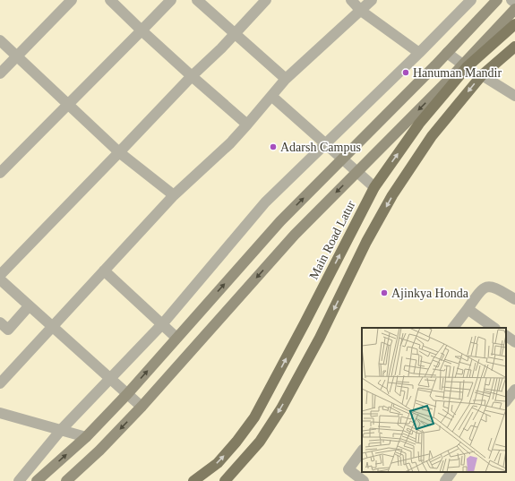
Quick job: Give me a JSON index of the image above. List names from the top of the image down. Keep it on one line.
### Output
{"streets":{"main road":["Main Road Latur"]},"places":["Hanuman Mandir","Adarsh Campus","Ajinkya Honda"]}
